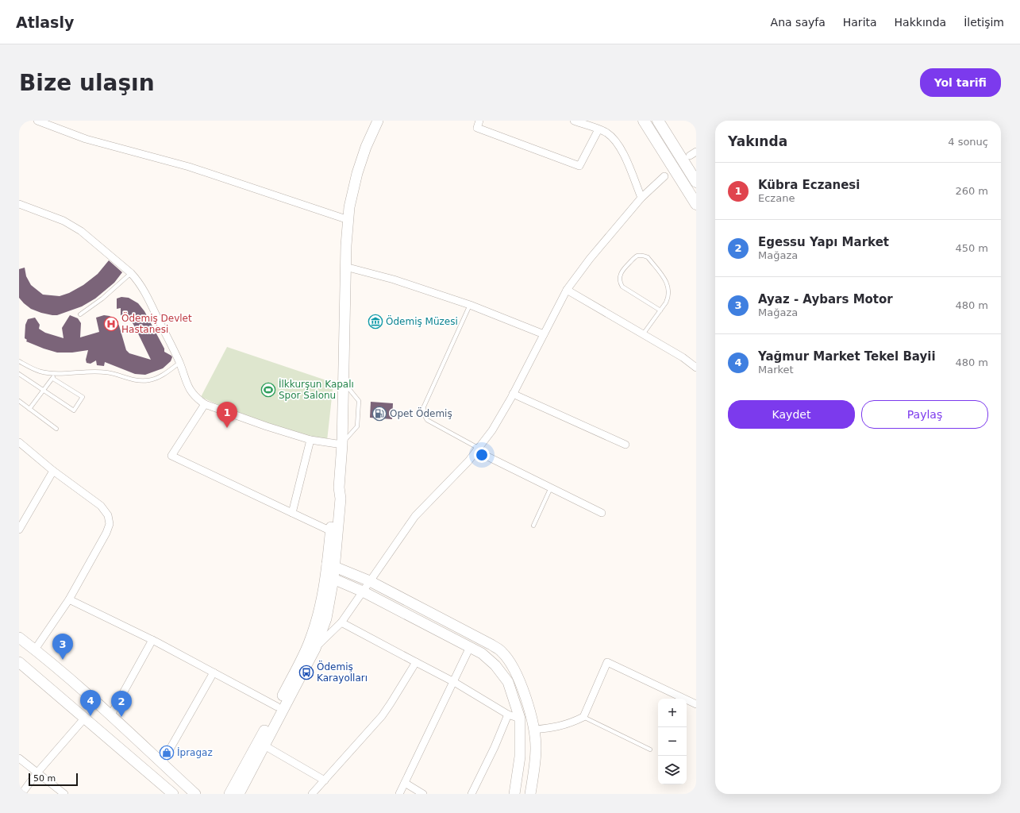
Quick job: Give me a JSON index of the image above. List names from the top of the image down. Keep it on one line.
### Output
{"places":{"museum":["Ödemiş Müzesi"],"hospital":["Ödemiş Devlet Hastanesi"],"sports":["İlkkurşun Kapalı Spor Salonu"],"fuel station":["Opet Ödemiş"],"bus stop":["Ödemiş Karayolları"],"shop":["İpragaz"]},"scale_bar":"50 m","page":{"header":"Atlasly","nav":["Ana sayfa","Harita","Hakkında","İletişim"],"buttons":["Yol tarifi",["Kaydet","Paylaş"]],"title":"Bize ulaşın","heading":["Yakında","4 sonuç"],"list":[{"mark":"1","name":"Kübra Eczanesi","note":"Eczane","value":"260 m"},{"mark":"2","name":"Egessu Yapı Market","note":"Mağaza","value":"450 m"},{"mark":"3","name":"Ayaz - Aybars Motor","note":"Mağaza","value":"480 m"},{"mark":"4","name":"Yağmur Market Tekel Bayii","note":"Market","value":"480 m"}],"pins":["1","3","4","2"],"map_buttons":["+","−"],"scale":"50 m"}}
